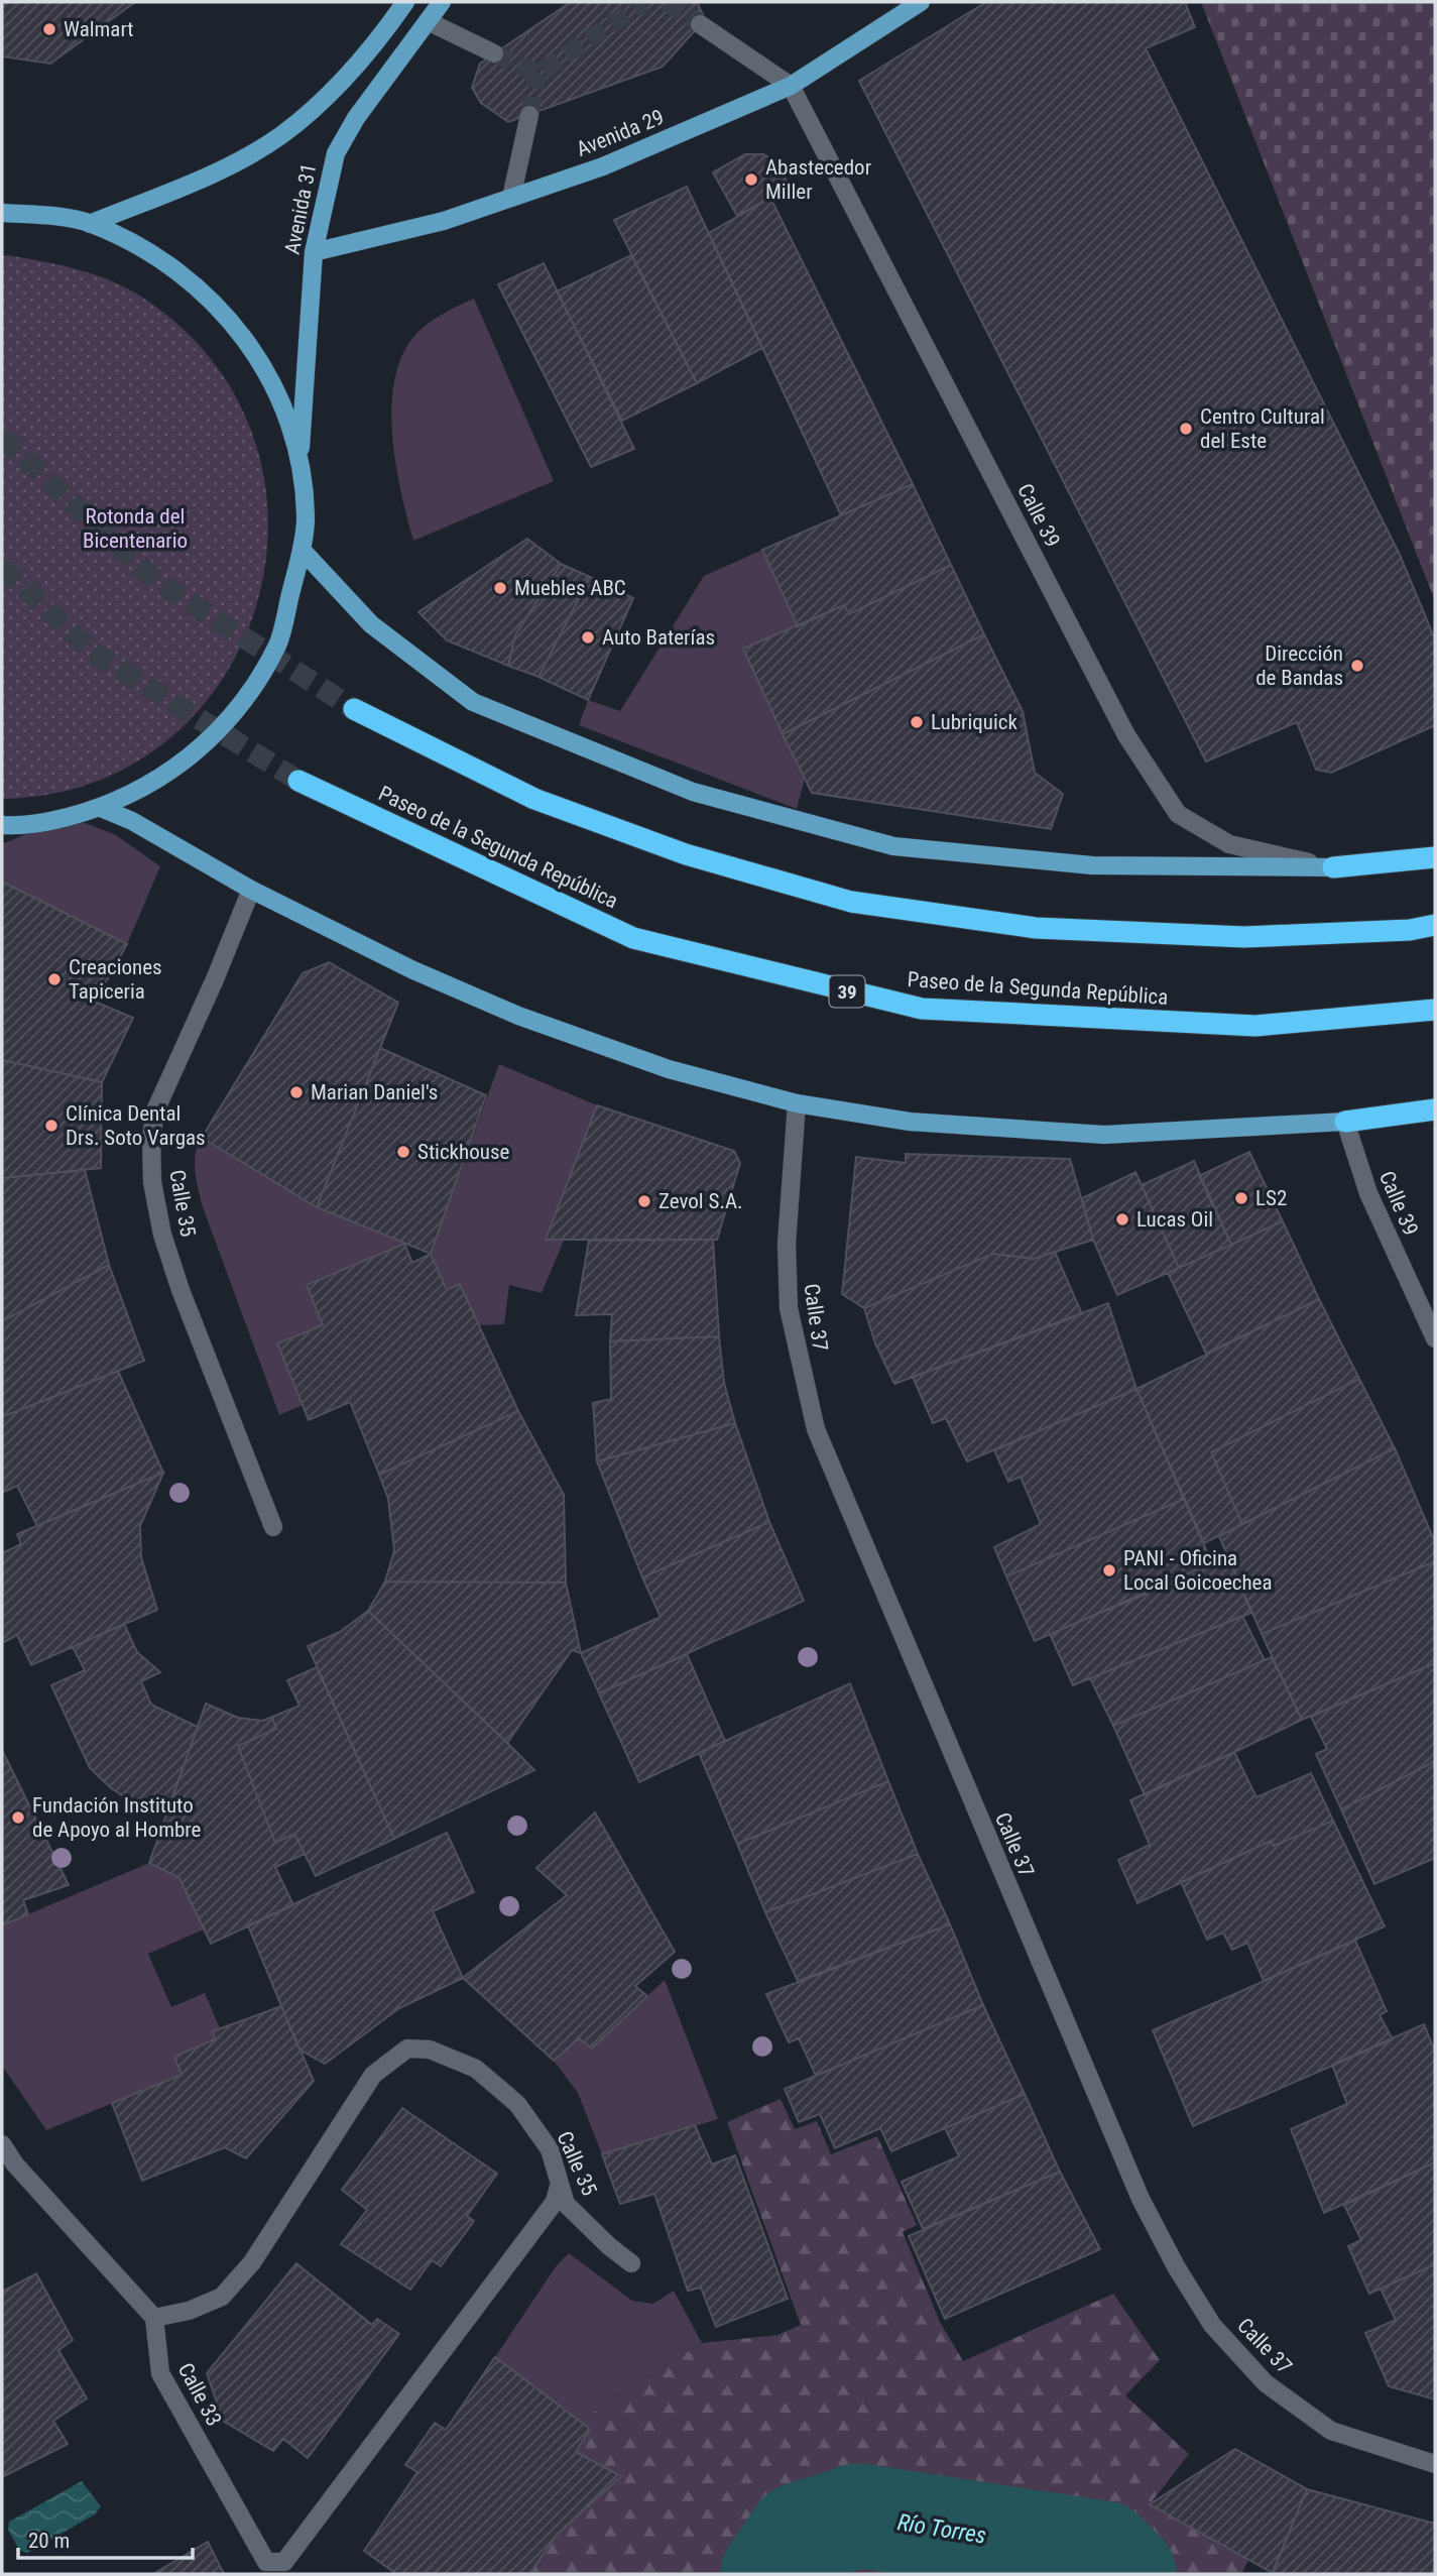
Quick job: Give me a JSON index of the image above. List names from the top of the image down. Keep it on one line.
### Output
{"streets":{"highway":["Paseo de la Segunda República","39"],"main road":["Avenida 29","Avenida 31"],"street":["Calle 39","Calle 35","Calle 37","Calle 33"]},"crossings":[["Avenida 29","Avenida 31"],["Avenida 29","Calle 39"],["Calle 35","Calle 33"]],"water":["Río Torres"],"parks":["Rotonda del Bicentenario"],"places":["Walmart","Abastecedor Miller","Centro Cultural del Este","Muebles ABC","Auto Baterías","Dirección de Bandas","Lubriquick","Creaciones Tapiceria","Marian Daniel's","Clínica Dental Drs. Soto Vargas","Stickhouse","LS2","Zevol S.A.","Lucas Oil","PANI - Oficina Local Goicoechea","Fundación Instituto de Apoyo al Hombre"],"scale_bar":"20 m"}
